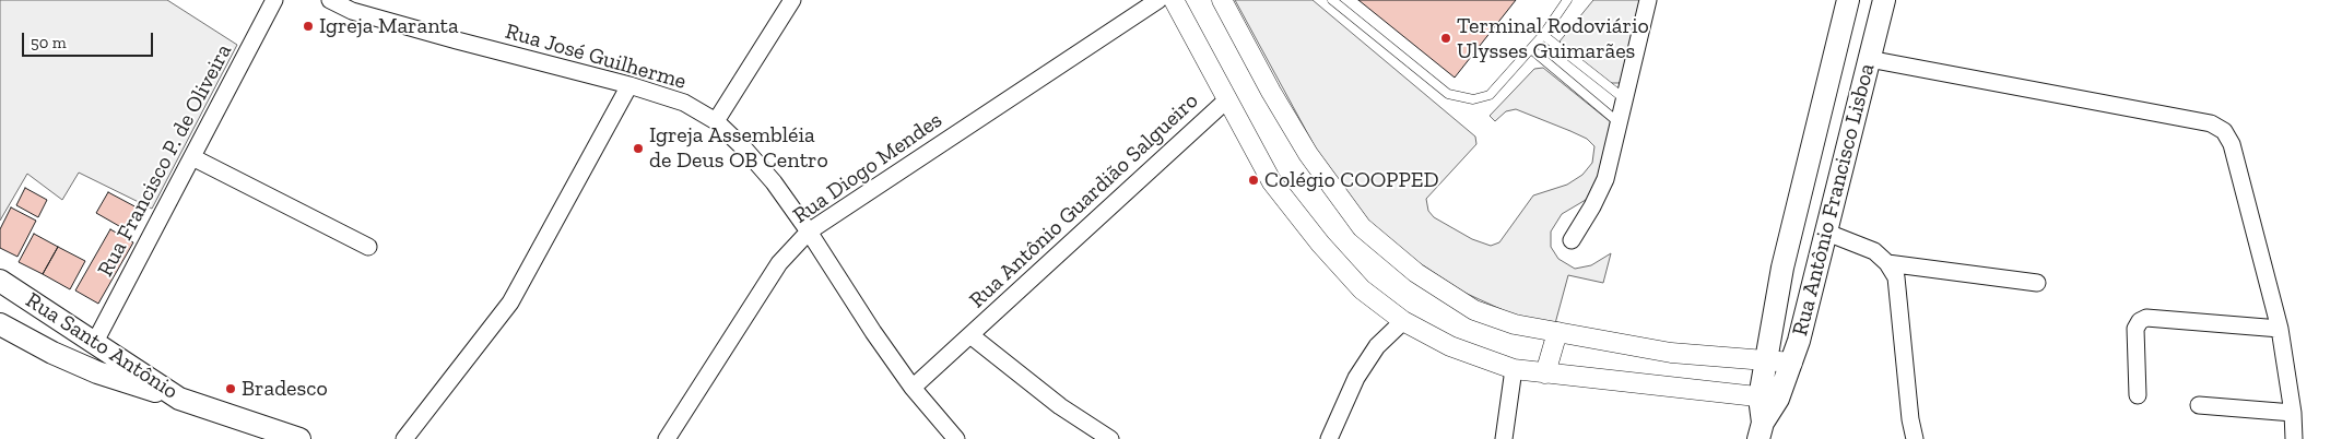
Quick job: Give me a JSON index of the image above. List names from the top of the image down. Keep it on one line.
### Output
{"streets":{"main road":["Rua Antônio Francisco Lisboa","Rua Santo Antônio"],"street":["Rua José Guilherme","Rua Francisco P. de Oliveira","Rua Diogo Mendes","Rua Antônio Guardião Salgueiro"]},"crossings":[["Rua José Guilherme","Rua Diogo Mendes"],["Rua José Guilherme","Rua Antônio Guardião Salgueiro"],["Rua Francisco P. de Oliveira","Rua Santo Antônio"]],"places":["Igreja Maranta","Terminal Rodoviário Ulysses Guimarães","Igreja Assembléia de Deus OB Centro","Colégio COOPPED","Bradesco"],"scale_bar":"50 m"}
